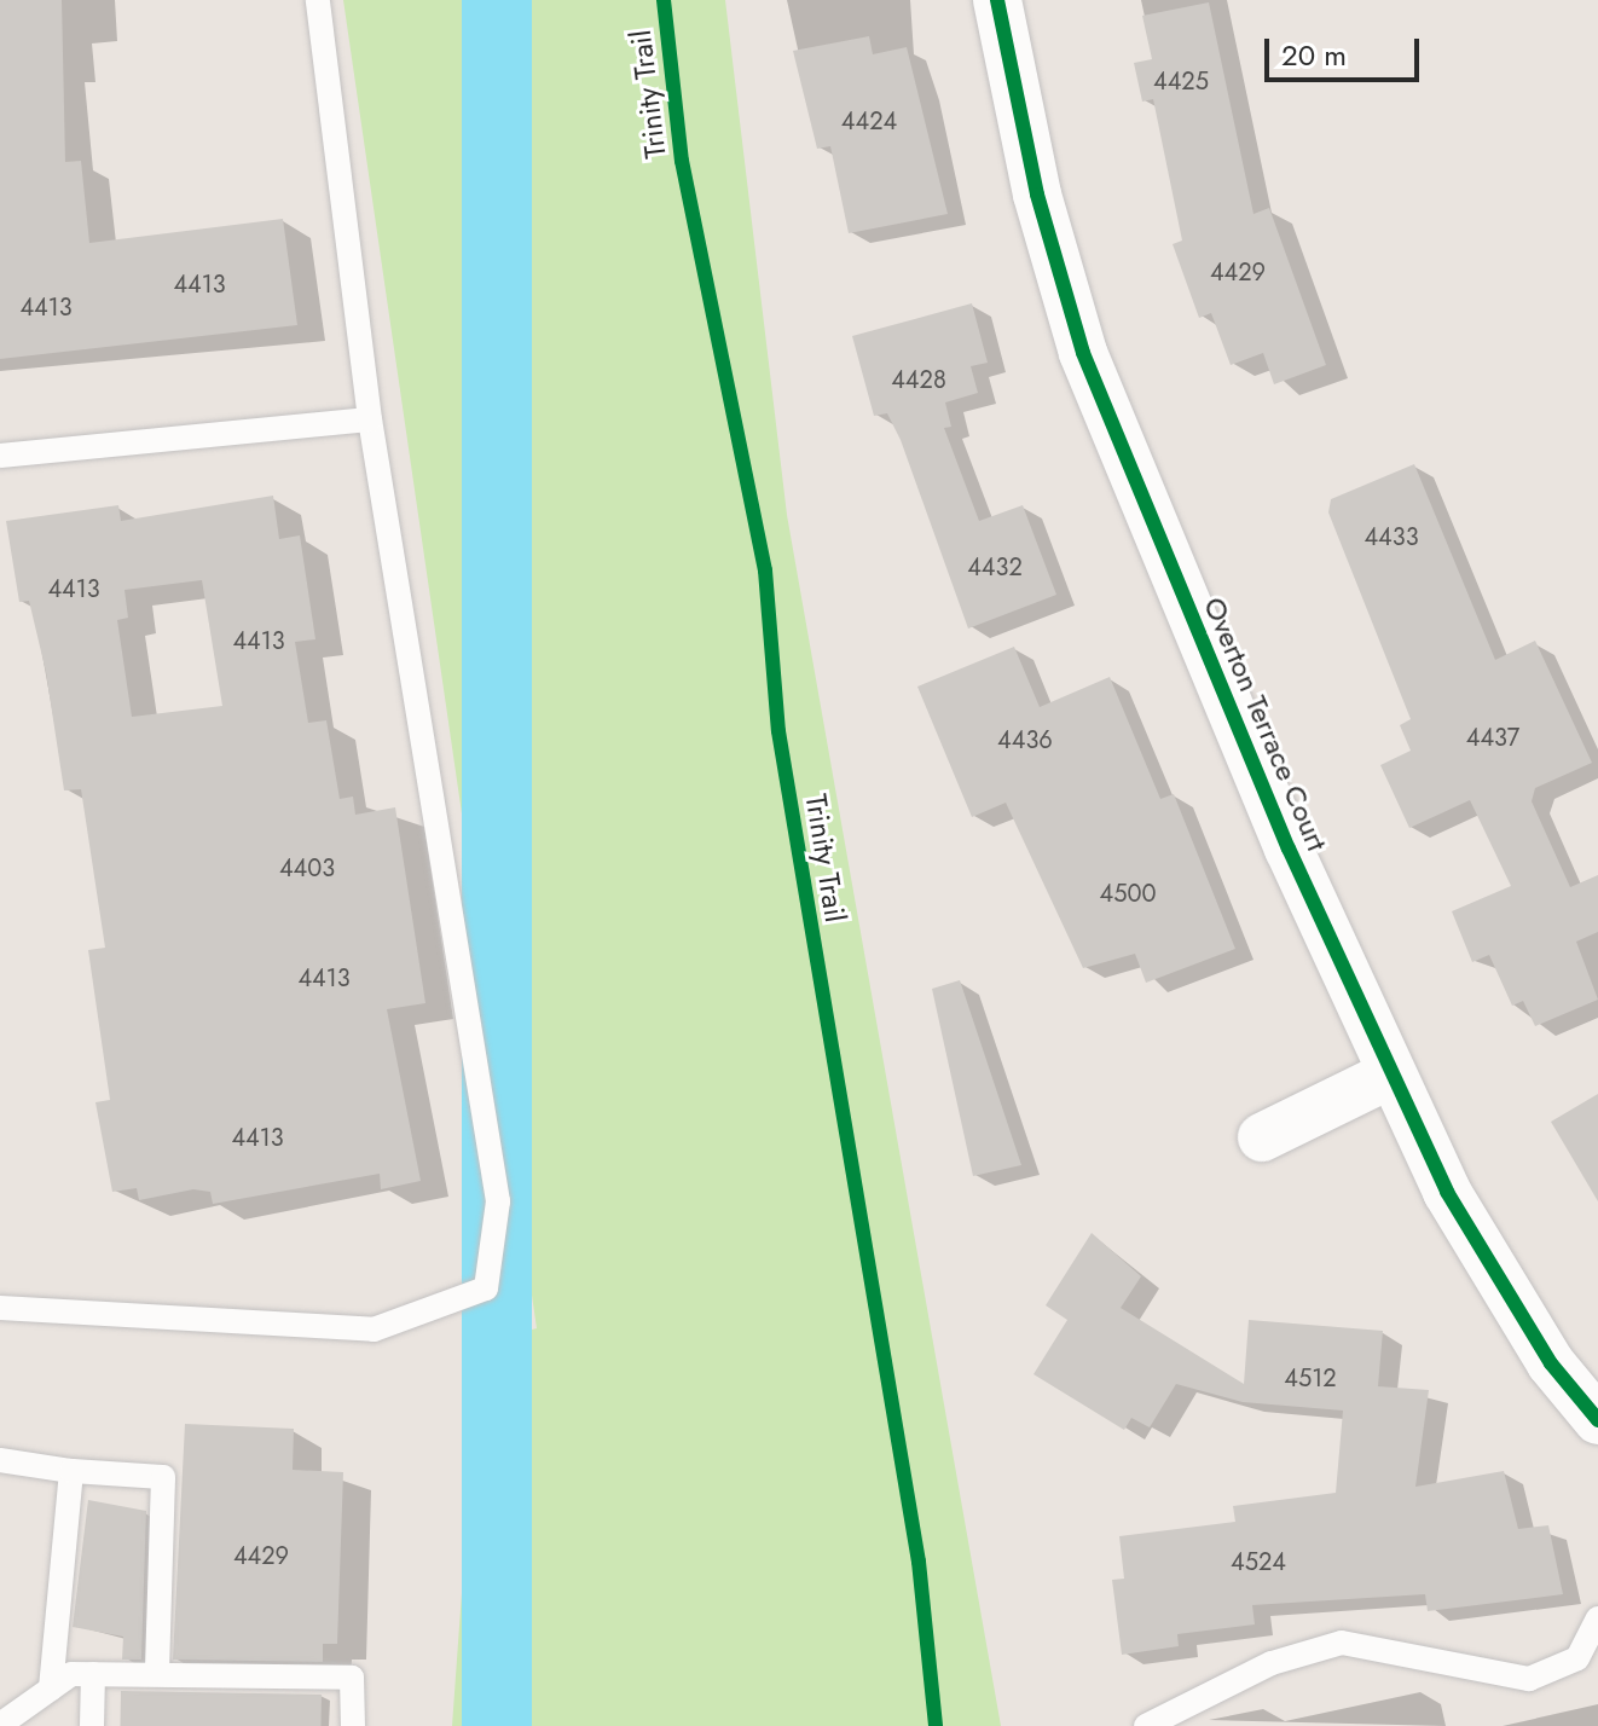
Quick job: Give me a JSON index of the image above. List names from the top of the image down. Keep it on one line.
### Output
{"streets":{"street":["Overton Terrace Court"],"cycle path":["Trinity Trail"]},"house_numbers":["4425","4424","4429","4413","4413","4428","4433","4432","4413","4413","4437","4436","4403","4500","4413","4413","4512","4429","4524"],"scale_bar":"20 m"}
